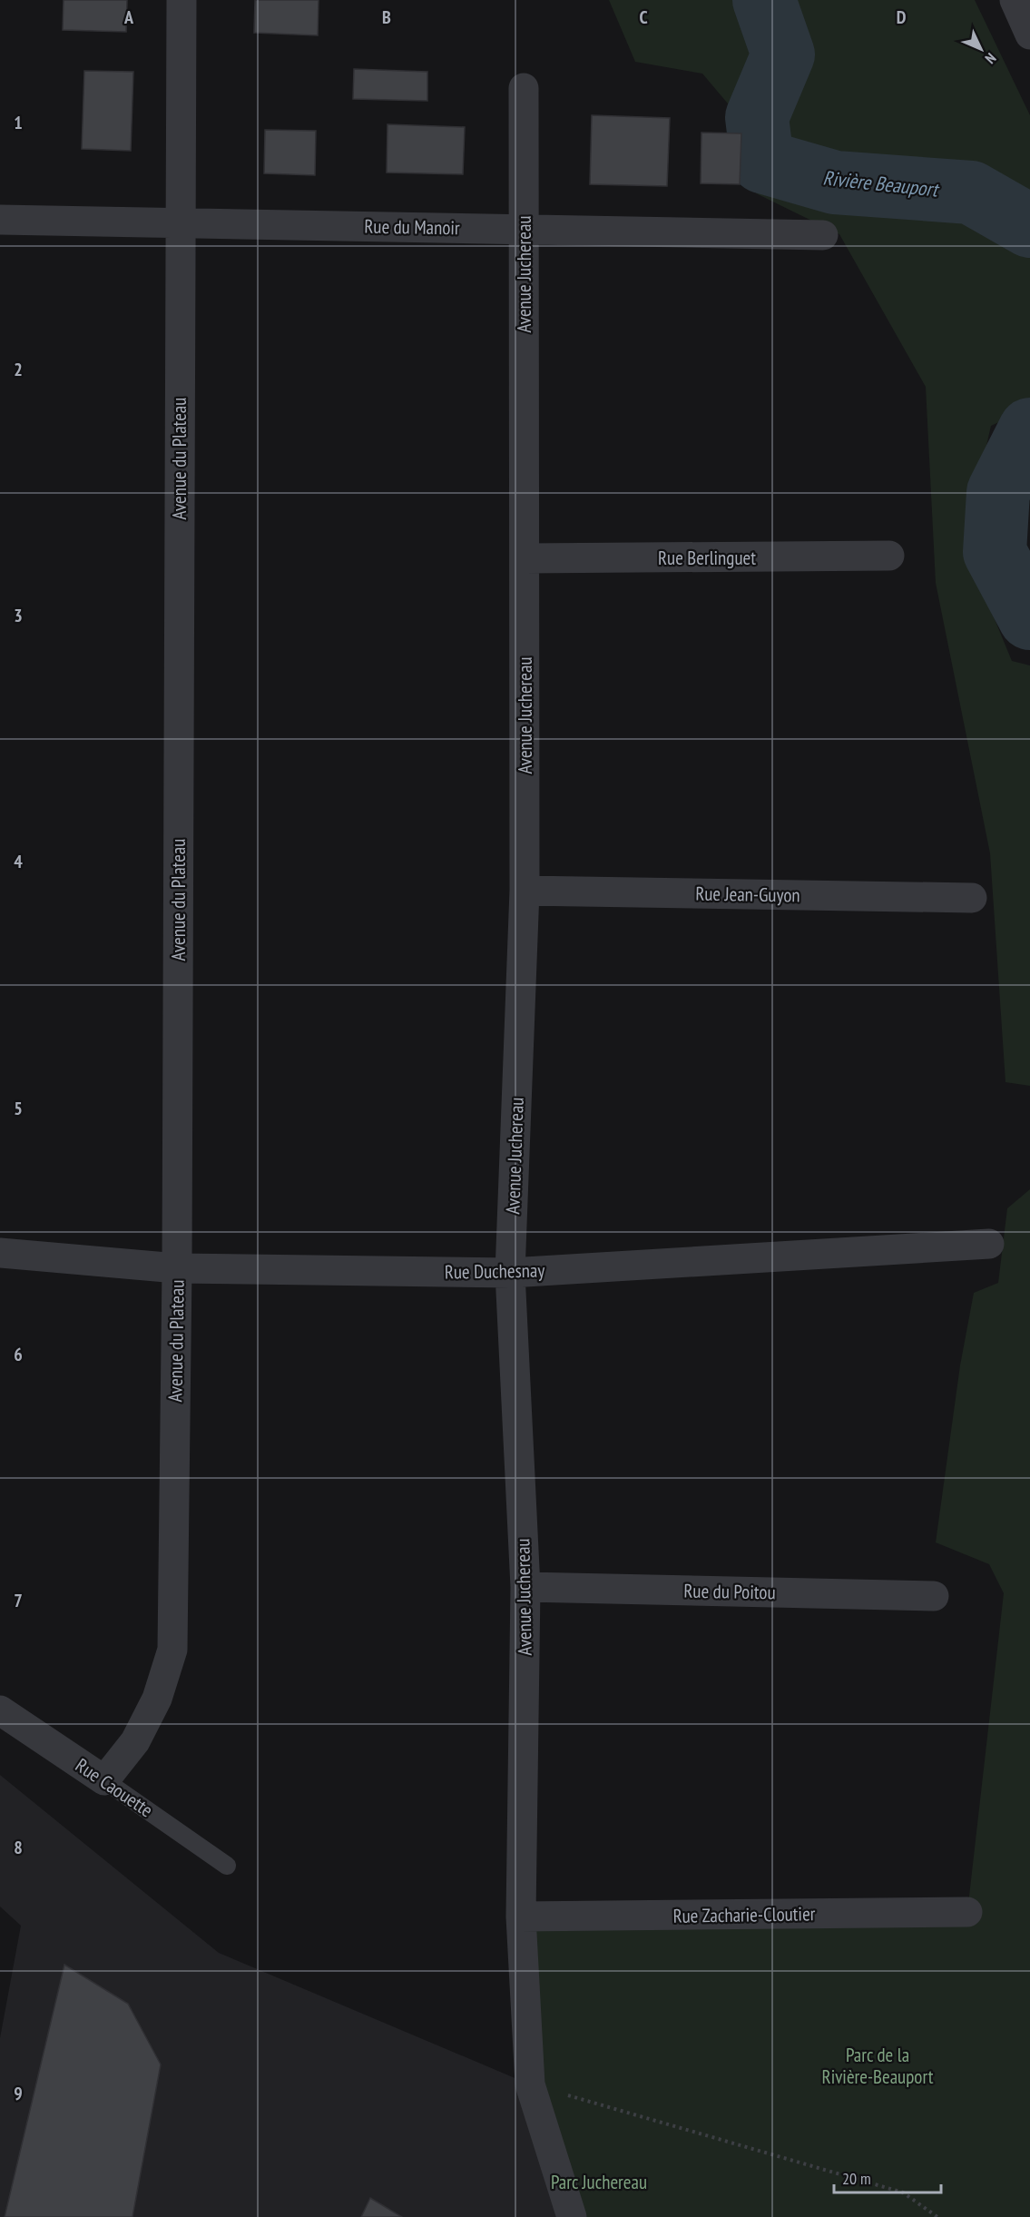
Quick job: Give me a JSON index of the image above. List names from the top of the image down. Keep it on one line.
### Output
{"streets":{"street":["Rue du Manoir","Avenue Juchereau","Avenue du Plateau","Rue Berlinguet","Rue Jean-Guyon","Rue Duchesnay","Rue du Poitou","Rue Caouette","Rue Zacharie-Cloutier"]},"crossings":[["Rue du Manoir","Avenue Juchereau"],["Rue du Manoir","Avenue du Plateau"],["Avenue Juchereau","Rue Berlinguet"],["Avenue Juchereau","Rue Jean-Guyon"],["Avenue Juchereau","Rue Duchesnay"],["Avenue Juchereau","Rue du Poitou"],["Avenue Juchereau","Rue Zacharie-Cloutier"],["Avenue du Plateau","Rue Duchesnay"],["Avenue du Plateau","Rue Caouette"]],"water":["Rivière Beauport"],"parks":["Parc de la Rivière-Beauport","Parc Juchereau"],"scale_bar":"20 m","north":"bottom right","grid":{"columns":["A","B","C","D"],"rows":["1","2","3","4","5","6","7","8","9"]}}
